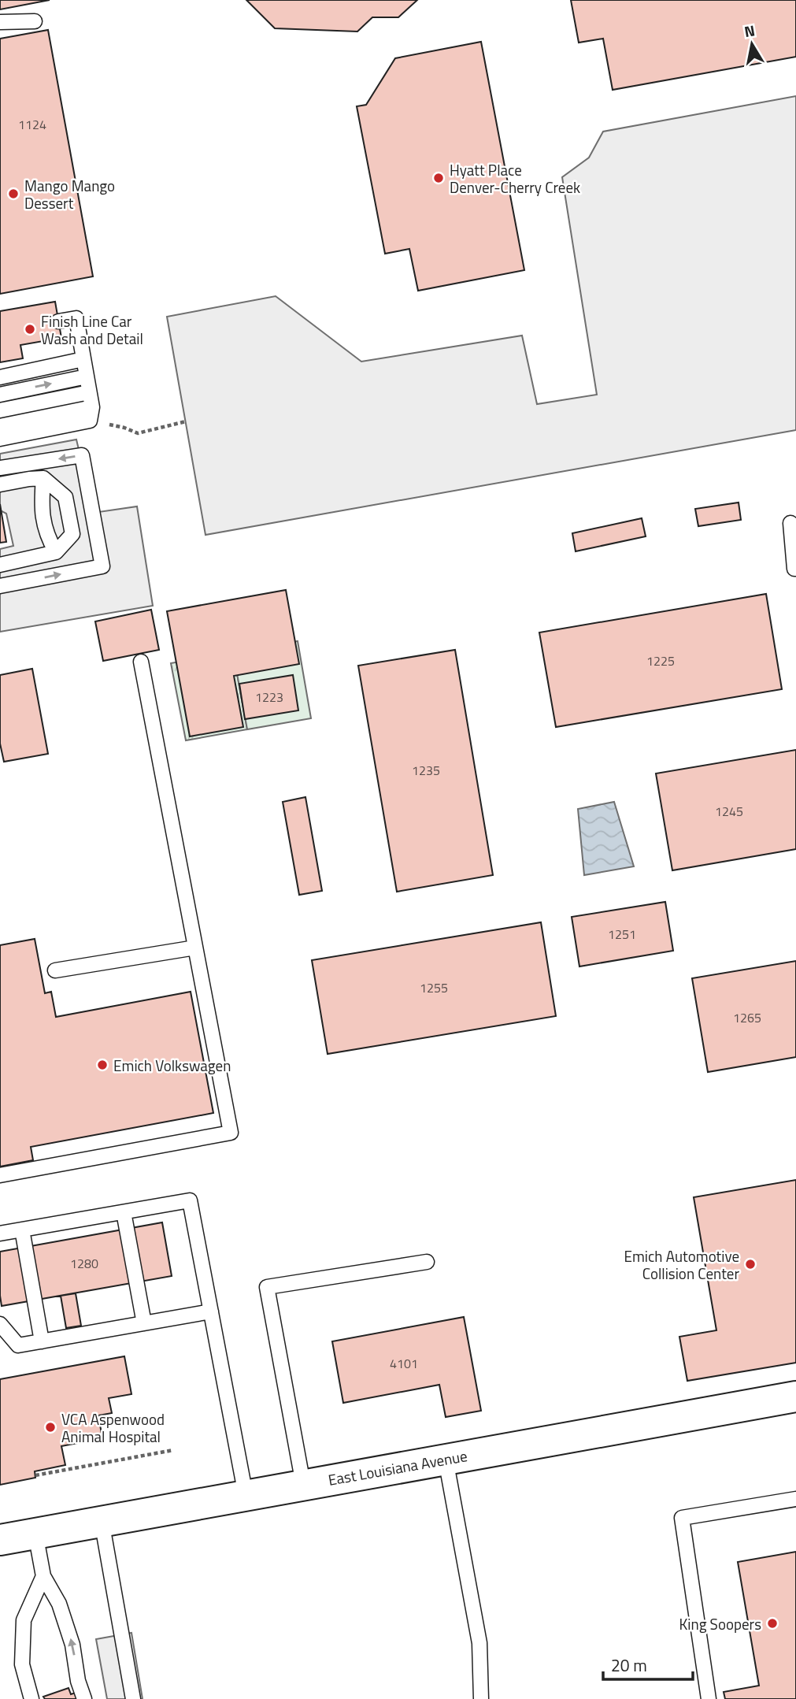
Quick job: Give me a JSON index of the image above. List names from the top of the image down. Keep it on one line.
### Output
{"streets":{"street":["East Louisiana Avenue"]},"places":["Hyatt Place Denver-Cherry Creek","Mango Mango Dessert","Finish Line Car Wash and Detail","Emich Volkswagen","Emich Automotive Collision Center","VCA Aspenwood Animal Hospital","King Soopers"],"house_numbers":["1124","1225","1223","1235","1245","1251","1255","1265","1280","4101"],"scale_bar":"20 m","north":"top"}
